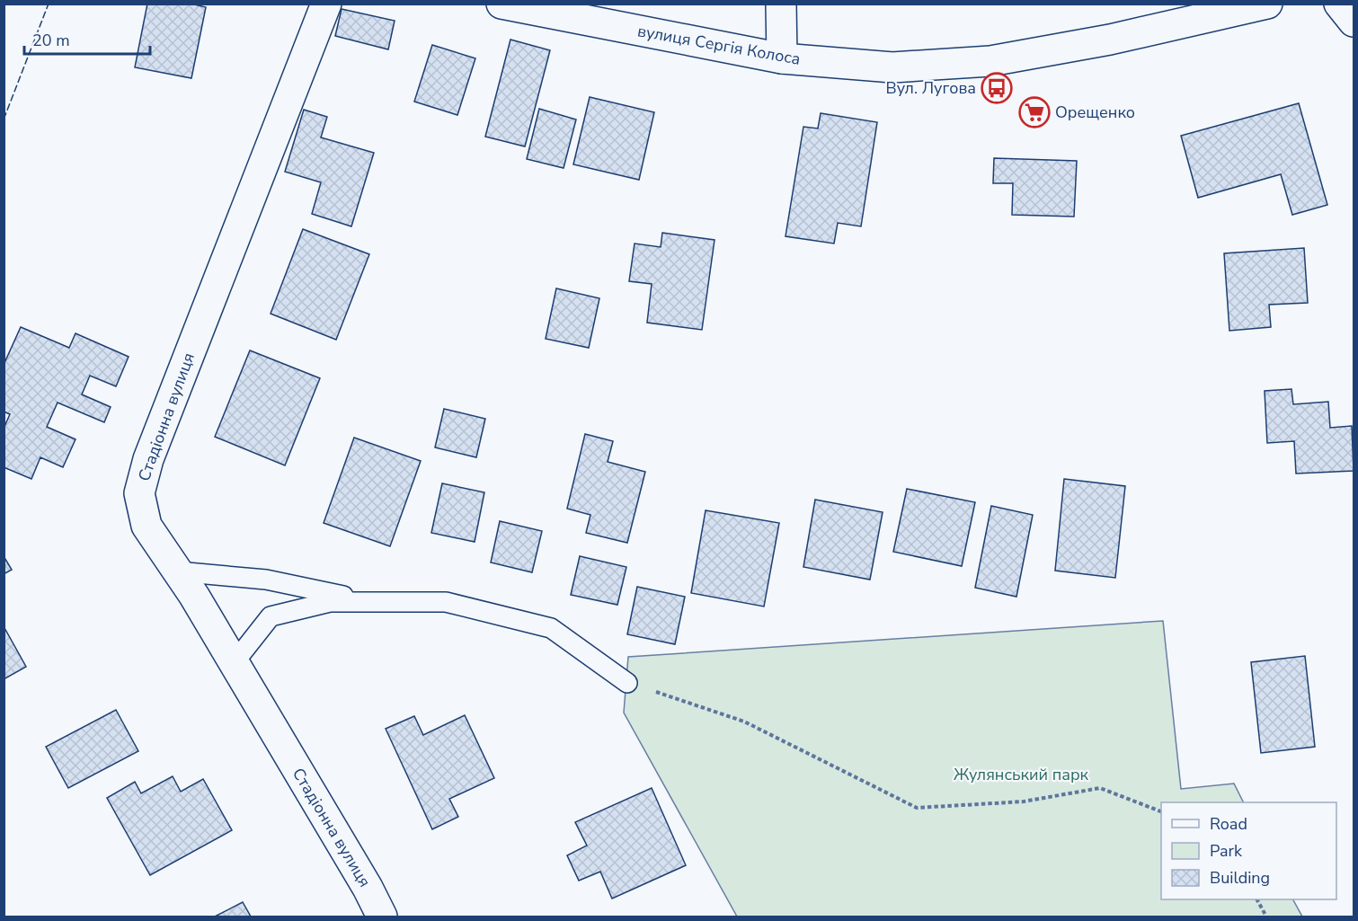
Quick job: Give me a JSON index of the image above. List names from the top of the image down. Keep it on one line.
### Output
{"streets":{"street":["вулиця Сергія Колоса","Стадіонна вулиця"]},"parks":["Жулянський парк"],"places":{"bus stop":["Вул. Лугова"],"supermarket":["Орещенко"]},"legend":["Road","Park","Building"],"scale_bar":"20 m"}
